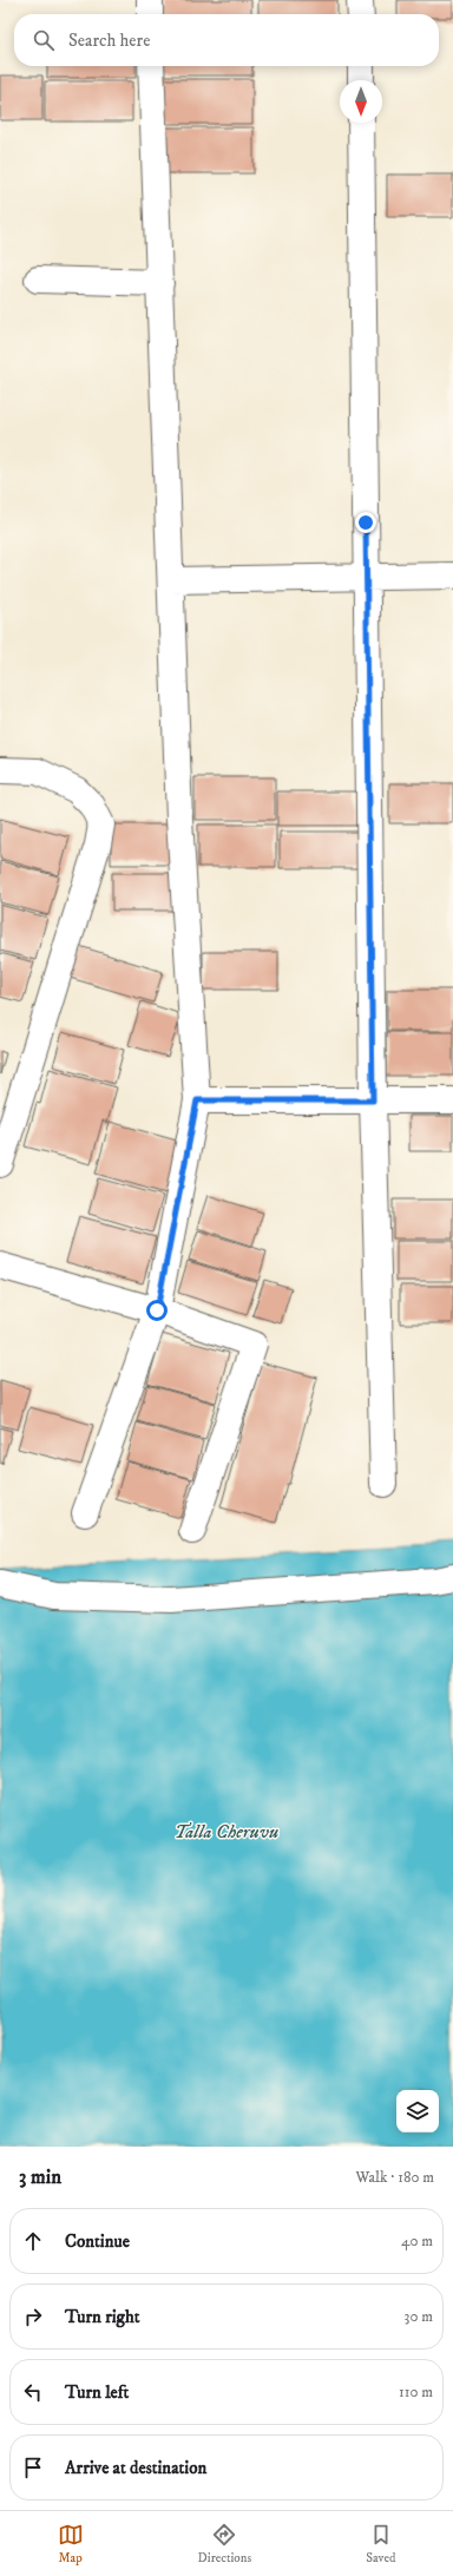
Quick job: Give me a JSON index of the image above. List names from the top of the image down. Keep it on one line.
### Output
{"water":["Talla Cheruvu"],"north":"bottom","page":{"search":"Search here","heading":["3 min","Walk · 180 m"],"list":[["Continue","40 m"],["Turn right","30 m"],["Turn left","110 m"],"Arrive at destination"],"nav":["Map","Directions","Saved"]}}
